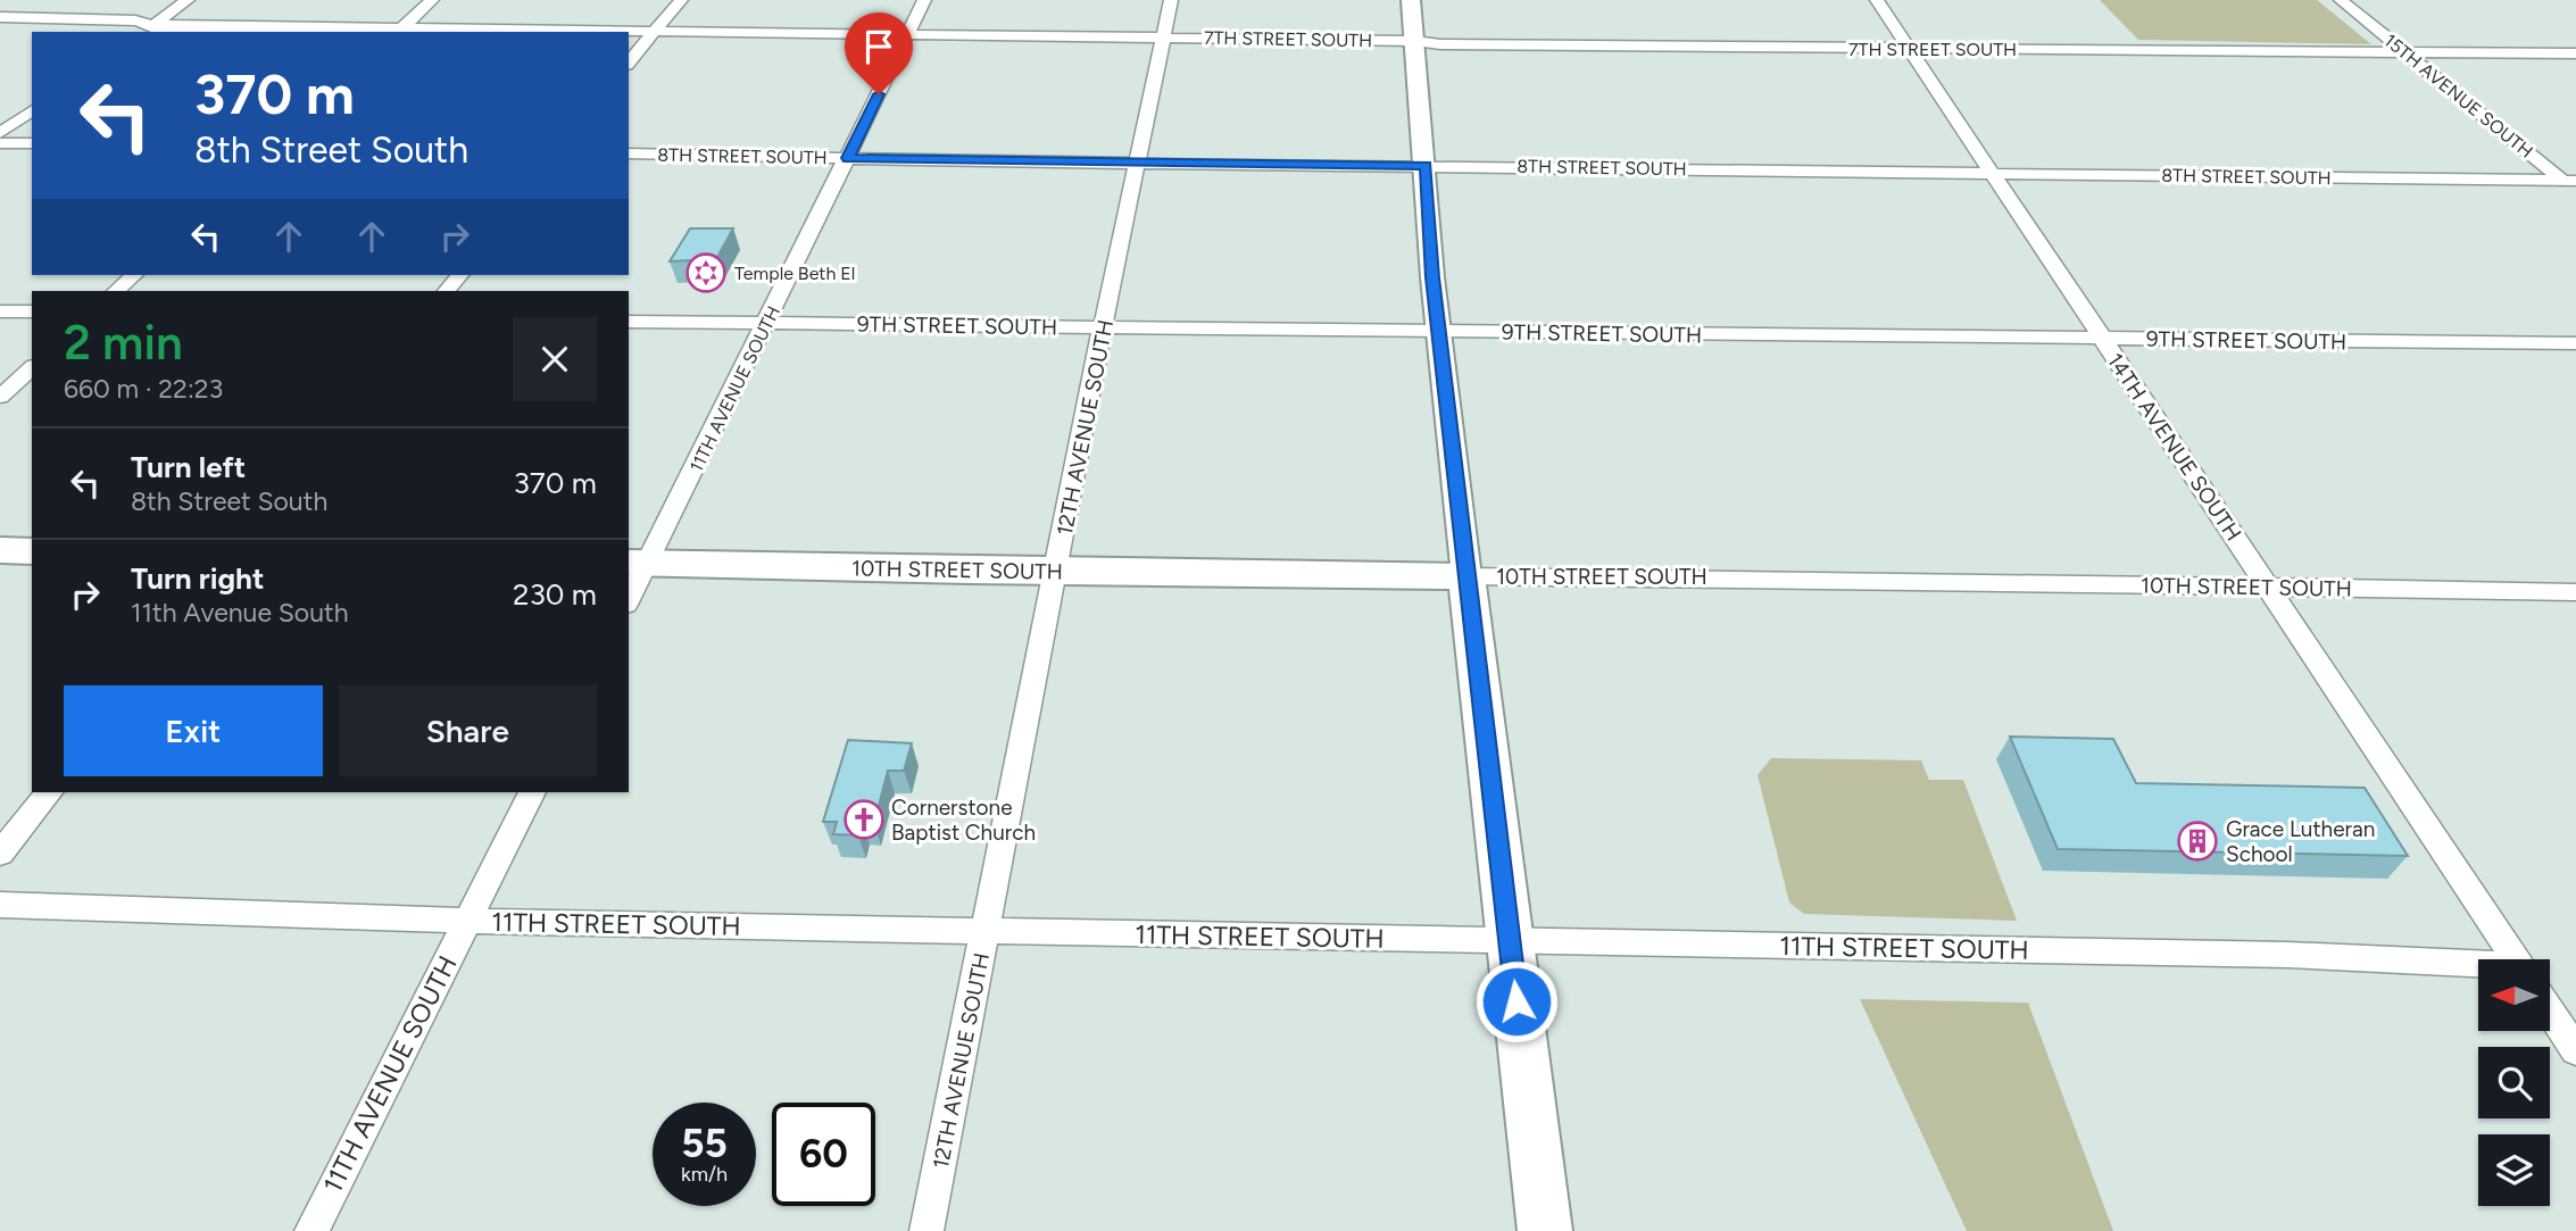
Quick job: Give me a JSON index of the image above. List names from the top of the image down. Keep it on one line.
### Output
{"streets":{"main road":["10TH STREET SOUTH"],"street":["7TH STREET SOUTH","15TH AVENUE SOUTH","8TH STREET SOUTH","9TH STREET SOUTH","11TH AVENUE SOUTH","12TH AVENUE SOUTH","14TH AVENUE SOUTH","11TH STREET SOUTH"]},"crossings":[["7TH STREET SOUTH","15TH AVENUE SOUTH"],["7TH STREET SOUTH","11TH AVENUE SOUTH"],["7TH STREET SOUTH","12TH AVENUE SOUTH"],["7TH STREET SOUTH","14TH AVENUE SOUTH"],["15TH AVENUE SOUTH","8TH STREET SOUTH"],["8TH STREET SOUTH","11TH AVENUE SOUTH"],["8TH STREET SOUTH","12TH AVENUE SOUTH"],["8TH STREET SOUTH","14TH AVENUE SOUTH"],["9TH STREET SOUTH","11TH AVENUE SOUTH"],["9TH STREET SOUTH","12TH AVENUE SOUTH"],["9TH STREET SOUTH","14TH AVENUE SOUTH"],["11TH AVENUE SOUTH","10TH STREET SOUTH"],["11TH AVENUE SOUTH","11TH STREET SOUTH"],["12TH AVENUE SOUTH","10TH STREET SOUTH"],["12TH AVENUE SOUTH","11TH STREET SOUTH"],["14TH AVENUE SOUTH","10TH STREET SOUTH"]],"places":{"synagogue":["Temple Beth El"],"church":["Cornerstone Baptist Church"],"building":["Grace Lutheran School"]},"north":"left","page":{"turn":["370 m","8th Street South"],"heading":["2 min","660 m · 22:23"],"list":[{"name":"Turn left","note":"8th Street South","value":"370 m"},{"name":"Turn right","note":"11th Avenue South","value":"230 m"}],"buttons":["Exit","Share"],"speed":"55 km/h","limit":"60"}}
